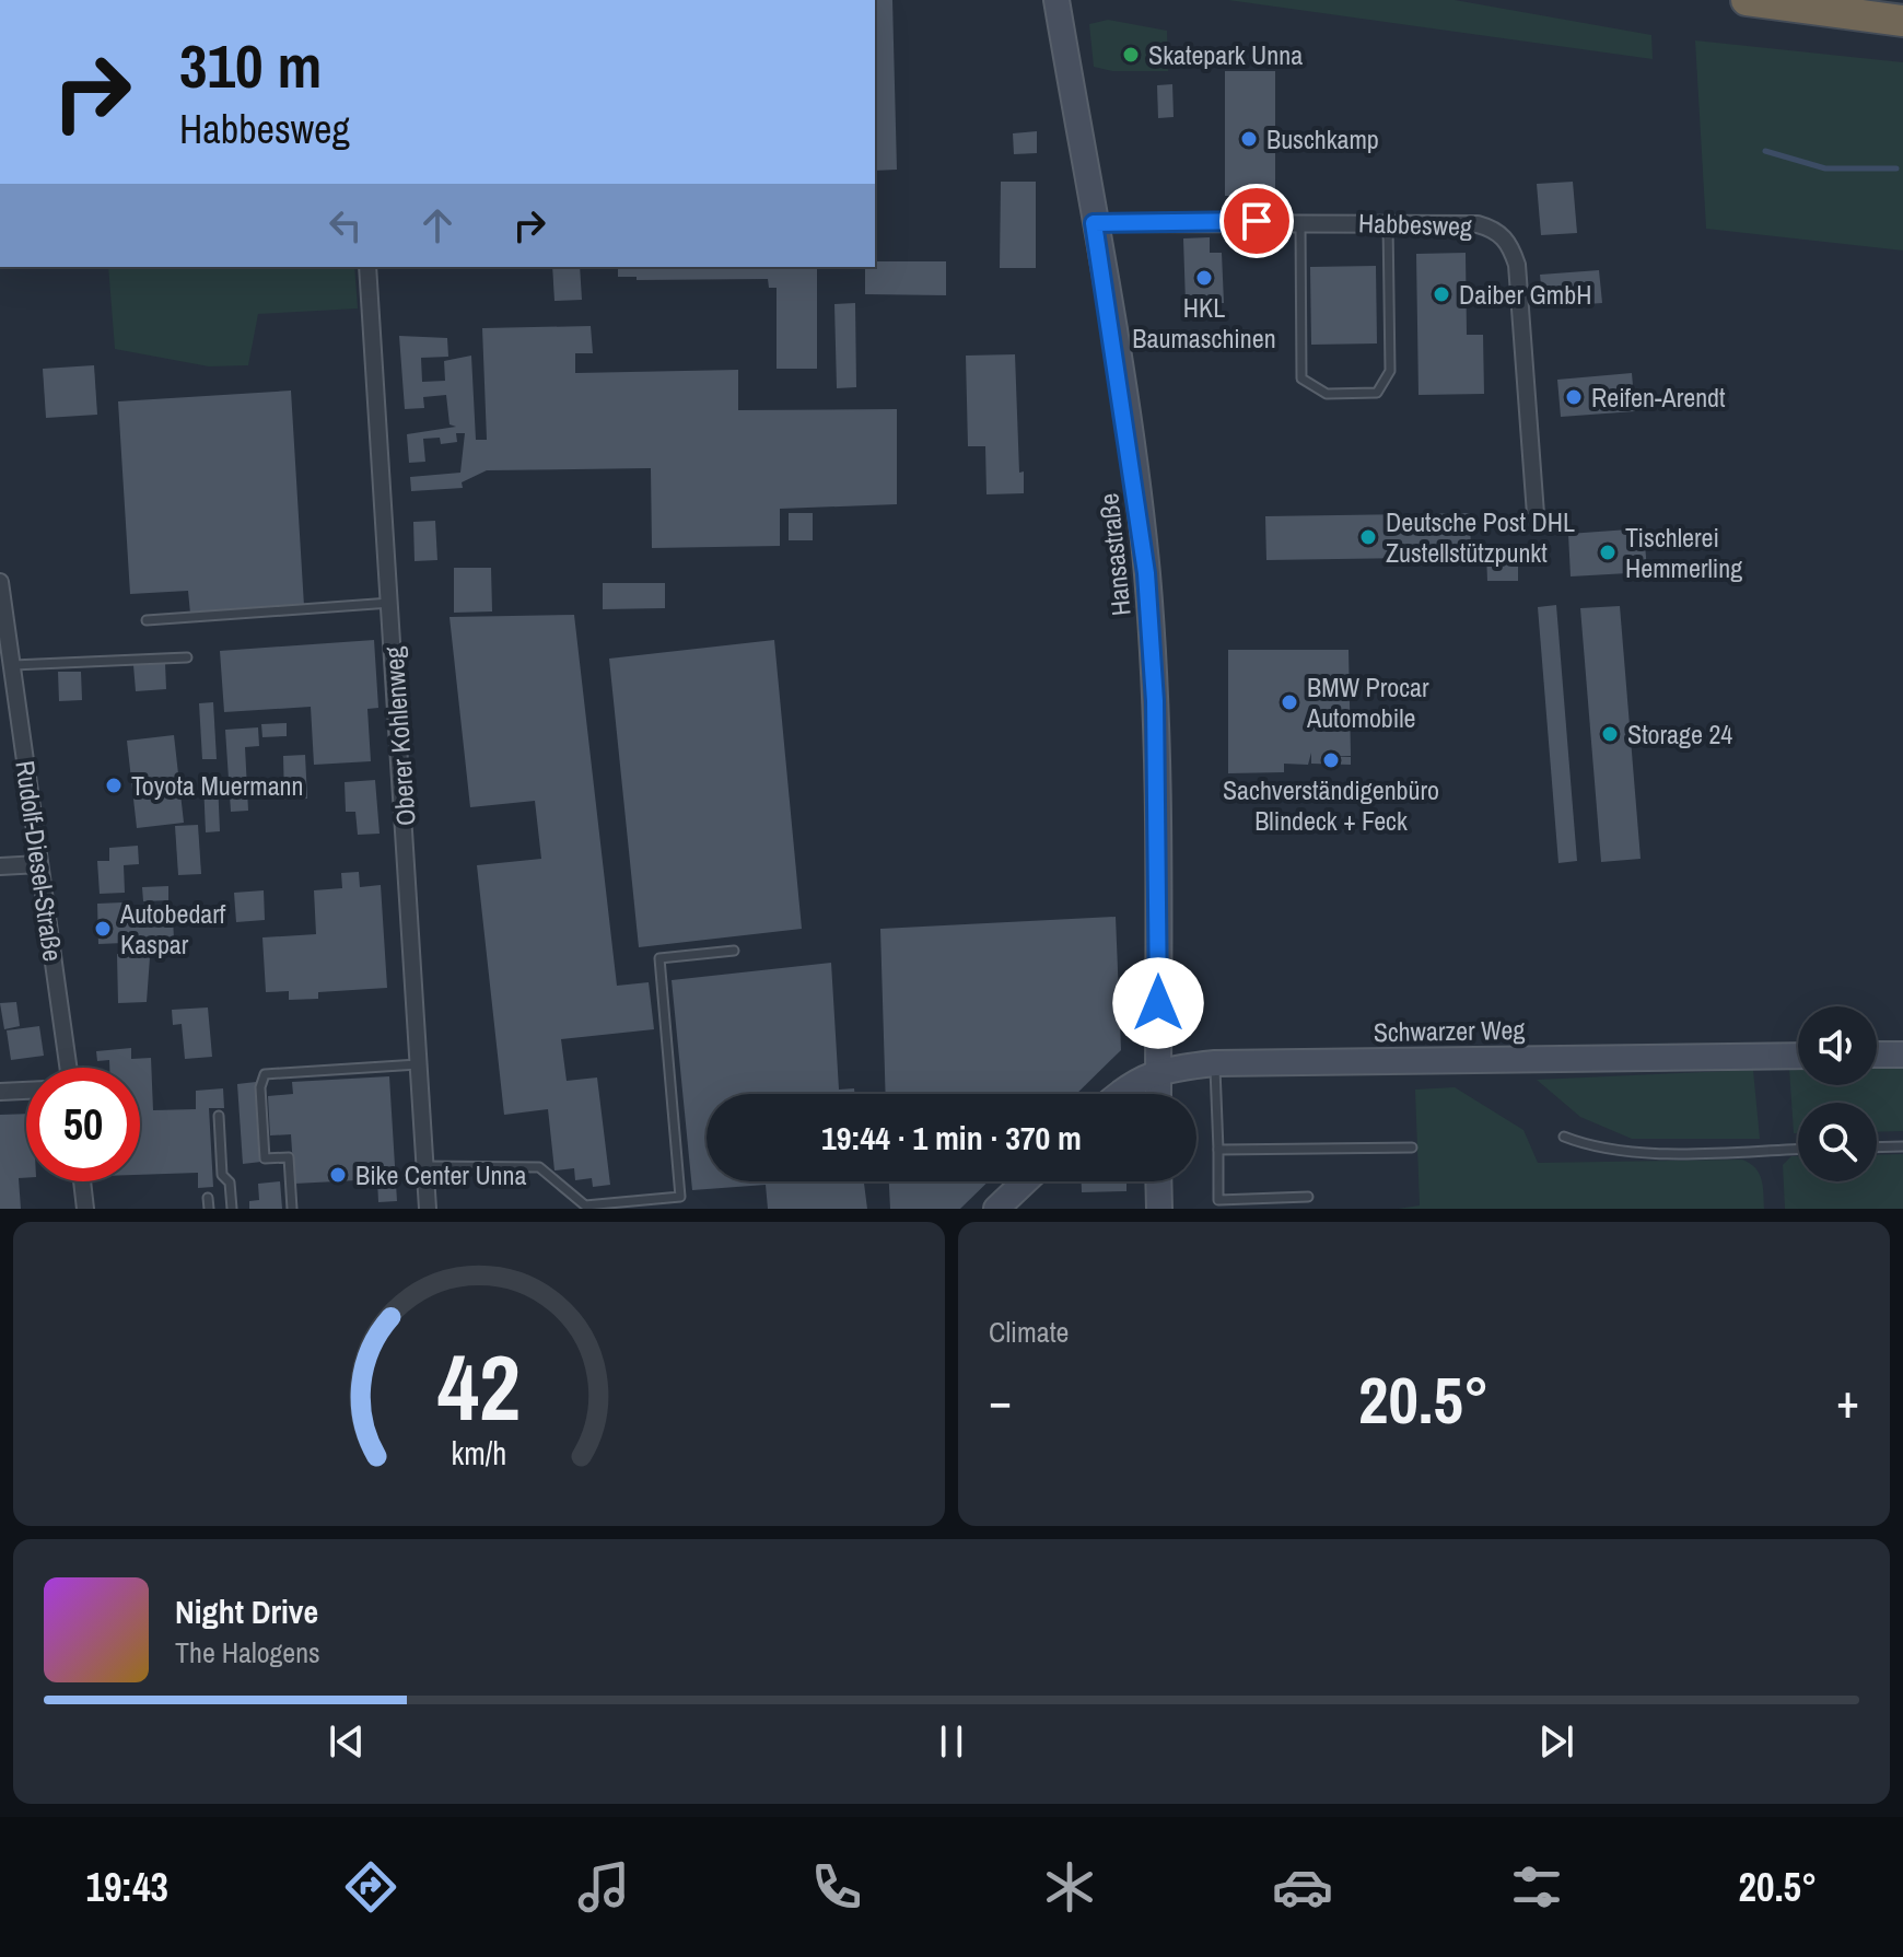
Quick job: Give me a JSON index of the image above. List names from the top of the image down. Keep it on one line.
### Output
{"streets":{"main road":["Hansastraße","Schwarzer Weg"],"street":["Habbesweg","Oberer Kohlenweg","Rudolf-Diesel-Straße"]},"crossings":[["Habbesweg","Hansastraße"],["Hansastraße","Schwarzer Weg"]],"places":["Skatepark Unna","Buschkamp","HKL Baumaschinen","Daiber GmbH","Reifen-Arendt","Deutsche Post DHL Zustellstützpunkt","Tischlerei Hemmerling","BMW Procar Automobile","Storage 24","Sachverständigenbüro Blindeck + Feck","Toyota Muermann","Autobedarf Kaspar","Bike Center Unna"],"page":{"turn":["310 m","Habbesweg"],"limit":"50","trip":"19:44 · 1 min · 370 m","tile":"Climate","heat":["−","20.5°","+"],"song":["Night Drive","The Halogens"],"tabs":["19:43","20.5°"],"gauge":["42","km/h"]}}
